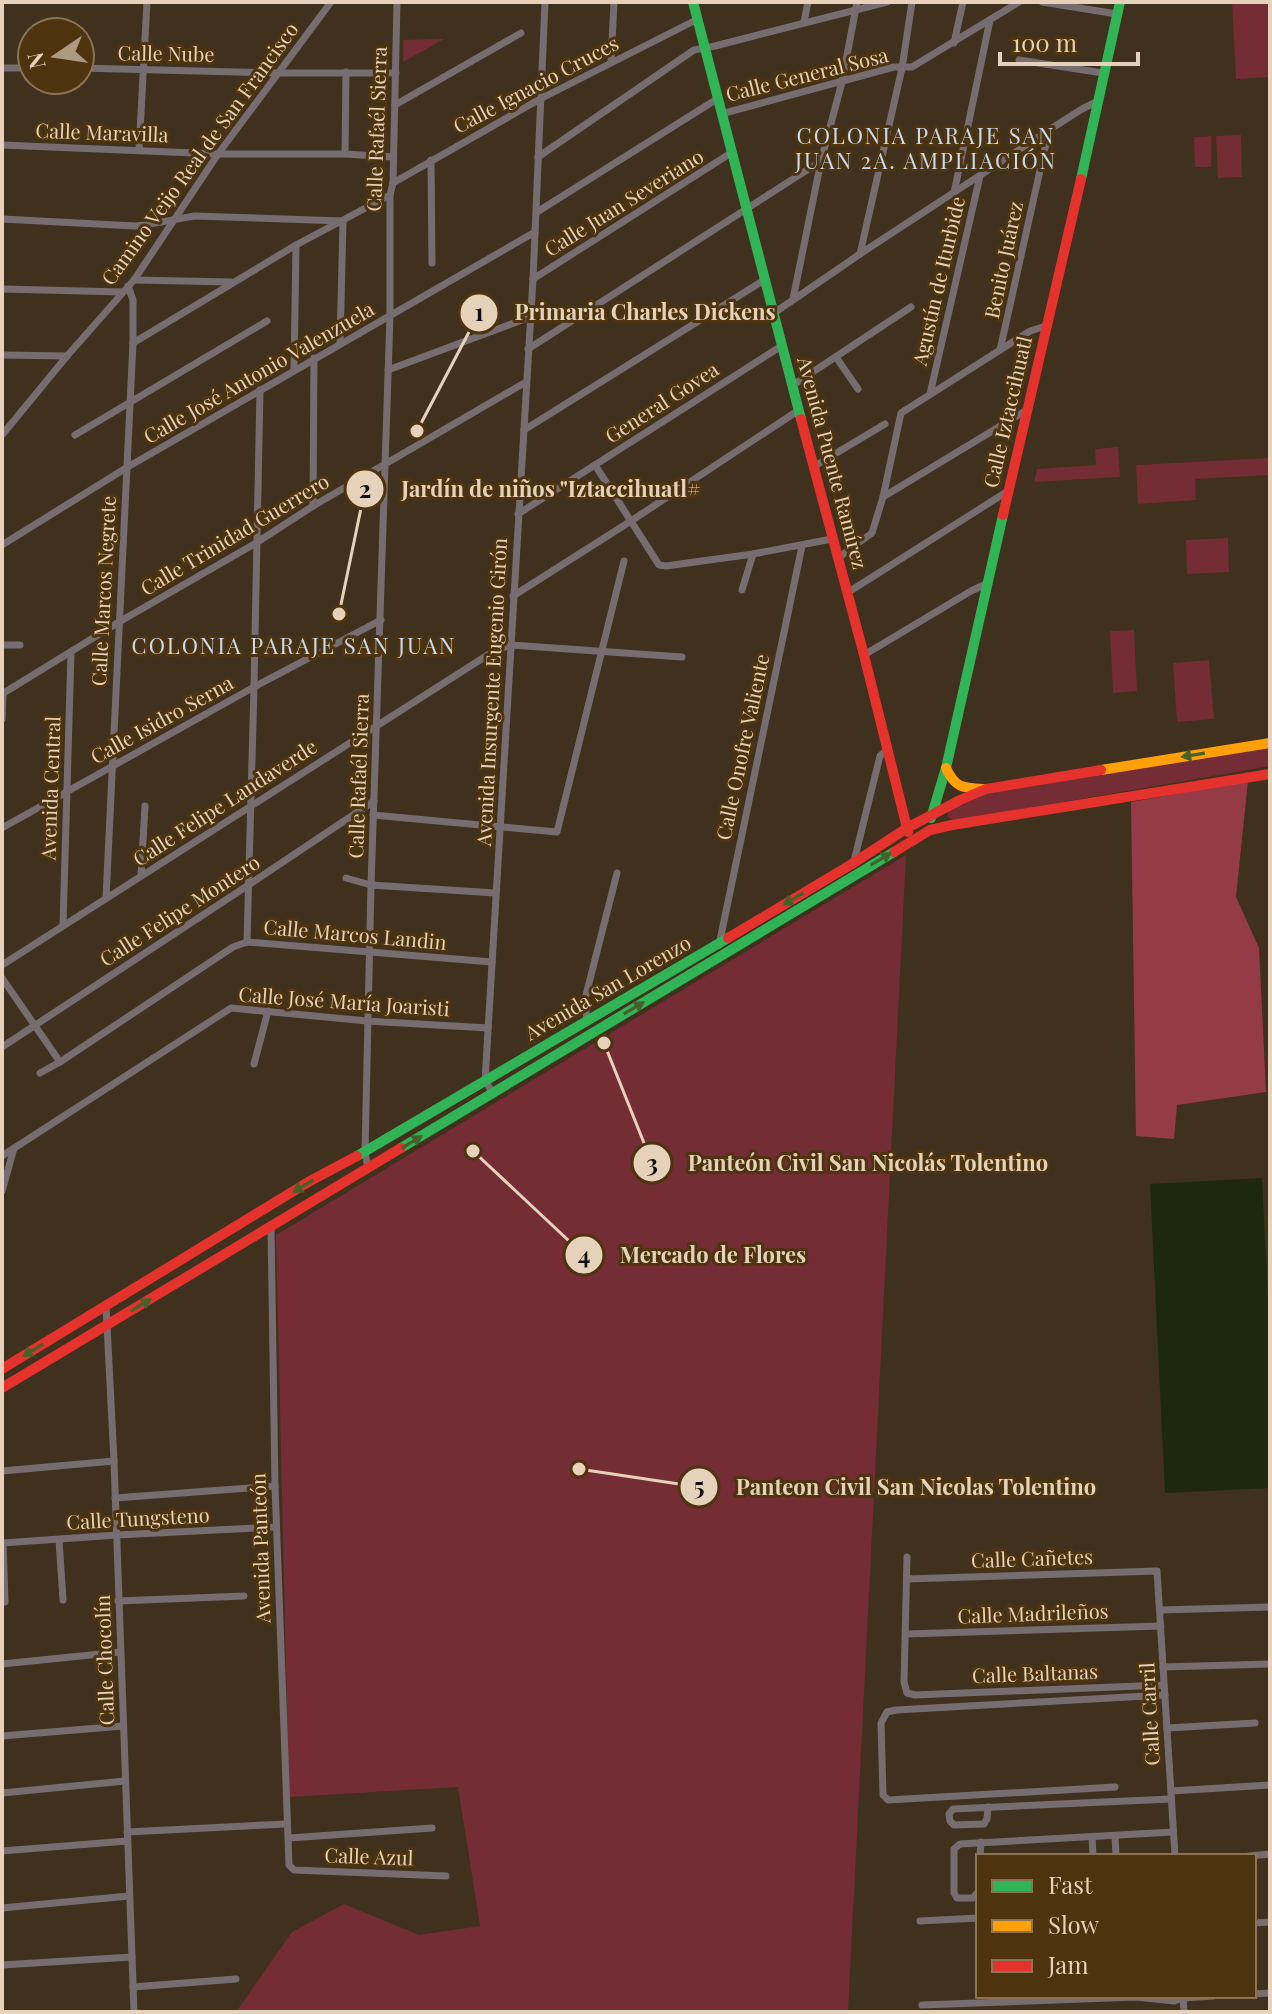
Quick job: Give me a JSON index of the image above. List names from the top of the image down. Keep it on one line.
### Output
{"streets":{"main road":["Calle Iztaccihuatl","Avenida Puente Ramírez","Avenida San Lorenzo"],"street":["Calle Nube","Calle General Sosa","Calle Ignacio Cruces","Calle Rafaél Sierra","Calle Maravilla","Camino Veijo Real de San Francisco","Calle Juan Severiano","Benito Juárez","Agustín de Iturbide","Calle José Antonio Valenzuela","General Govea","Calle Trinidad Guerrero","Calle Marcos Negrete","Avenida Insurgente Eugenio Girón","Calle Isidro Serna","Calle Onofre Valiente","Avenida Central","Calle Felipe Landaverde","Calle Felipe Montero","Calle Marcos Landin","Calle José María Joaristi","Calle Tungsteno","Avenida Panteón","Calle Cañetes","Calle Madrileños","Calle Chocolín","Calle Baltanas","Calle Carril","Calle Azul"]},"crossings":[["Calle Nube","Calle Rafaél Sierra"],["Calle Nube","Camino Veijo Real de San Francisco"],["Calle General Sosa","Avenida Puente Ramírez"],["Calle Ignacio Cruces","Calle Rafaél Sierra"],["Calle Ignacio Cruces","Avenida Puente Ramírez"],["Calle Ignacio Cruces","Avenida Insurgente Eugenio Girón"],["Calle Rafaél Sierra","Calle Maravilla"],["Calle Rafaél Sierra","Calle José Antonio Valenzuela"],["Calle Rafaél Sierra","Calle Trinidad Guerrero"],["Calle Rafaél Sierra","Calle Isidro Serna"],["Calle Rafaél Sierra","Calle Felipe Landaverde"],["Calle Rafaél Sierra","Calle Felipe Montero"],["Calle Rafaél Sierra","Calle Marcos Landin"],["Calle Rafaél Sierra","Avenida San Lorenzo"],["Calle Rafaél Sierra","Calle José María Joaristi"],["Calle Maravilla","Camino Veijo Real de San Francisco"],["Camino Veijo Real de San Francisco","Calle Marcos Negrete"],["Calle Juan Severiano","Avenida Puente Ramírez"],["Calle Juan Severiano","Avenida Insurgente Eugenio Girón"],["Calle José Antonio Valenzuela","Calle Marcos Negrete"],["Calle José Antonio Valenzuela","Avenida Insurgente Eugenio Girón"],["General Govea","Avenida Puente Ramírez"],["General Govea","Avenida Insurgente Eugenio Girón"],["Calle Iztaccihuatl","Avenida San Lorenzo"],["Avenida Puente Ramírez","Avenida San Lorenzo"],["Calle Trinidad Guerrero","Calle Marcos Negrete"],["Calle Trinidad Guerrero","Avenida Insurgente Eugenio Girón"],["Calle Trinidad Guerrero","Avenida Central"],["Calle Marcos Negrete","Calle Isidro Serna"],["Calle Marcos Negrete","Calle Felipe Landaverde"],["Avenida Insurgente Eugenio Girón","Calle Felipe Landaverde"],["Avenida Insurgente Eugenio Girón","Calle Marcos Landin"],["Avenida Insurgente Eugenio Girón","Avenida San Lorenzo"],["Avenida Insurgente Eugenio Girón","Calle José María Joaristi"],["Calle Isidro Serna","Avenida Central"],["Calle Onofre Valiente","Avenida San Lorenzo"],["Avenida Central","Calle Felipe Landaverde"],["Avenida San Lorenzo","Avenida Panteón"],["Avenida San Lorenzo","Calle Chocolín"],["Calle Tungsteno","Avenida Panteón"],["Calle Tungsteno","Calle Chocolín"],["Avenida Panteón","Calle Azul"],["Calle Cañetes","Calle Carril"],["Calle Madrileños","Calle Baltanas"],["Calle Madrileños","Calle Carril"],["Calle Baltanas","Calle Carril"]],"districts":["COLONIA PARAJE SAN JUAN 2A. AMPLIACIÓN","COLONIA PARAJE SAN JUAN"],"places":["Primaria Charles Dickens","Jardín de niños \"Iztaccihuatl#","Panteón Civil San Nicolás Tolentino","Mercado de Flores","Panteon Civil San Nicolas Tolentino"],"legend":["Fast","Slow","Jam"],"scale_bar":"100 m","north":"left"}
